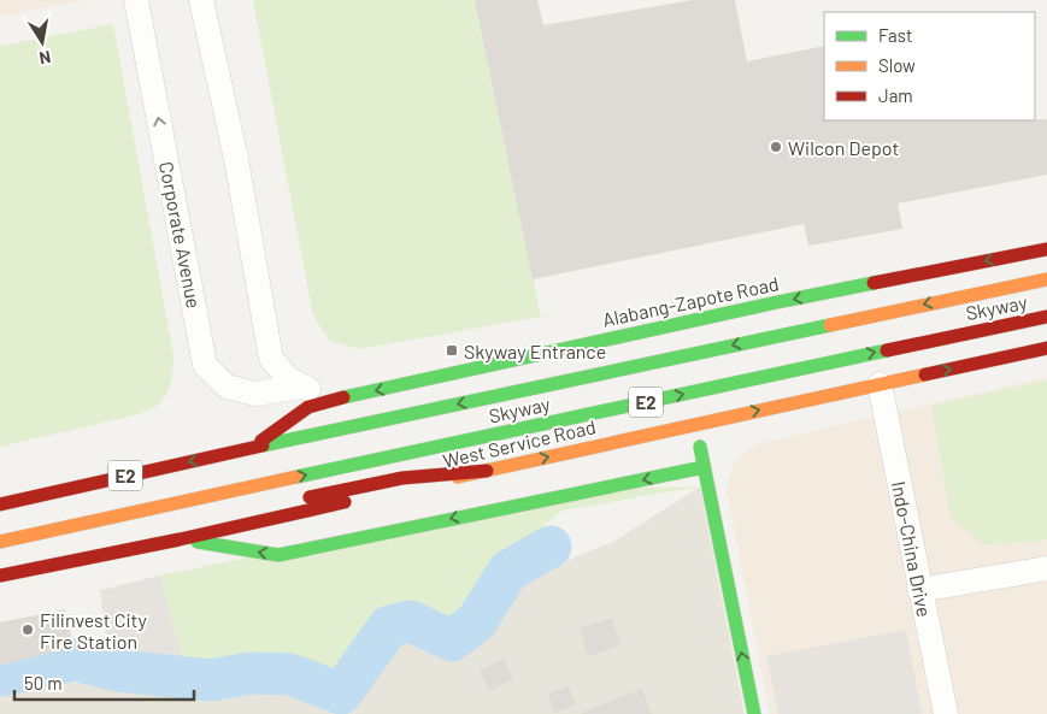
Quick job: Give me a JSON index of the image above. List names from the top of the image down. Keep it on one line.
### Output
{"streets":{"main road":["Alabang-Zapote Road","Skyway","E2","West Service Road"],"street":["Corporate Avenue","Indo-China Drive"]},"crossings":[["Corporate Avenue","Alabang-Zapote Road"],["Corporate Avenue","E2"],["Alabang-Zapote Road","E2"],["Skyway","E2"],["West Service Road","Indo-China Drive"]],"one_way":["Alabang-Zapote Road"],"places":{"other":["Wilcon Depot","Filinvest City Fire Station"],"transit":["Skyway Entrance"]},"legend":["Fast","Slow","Jam"],"scale_bar":"50 m","north":"bottom"}
